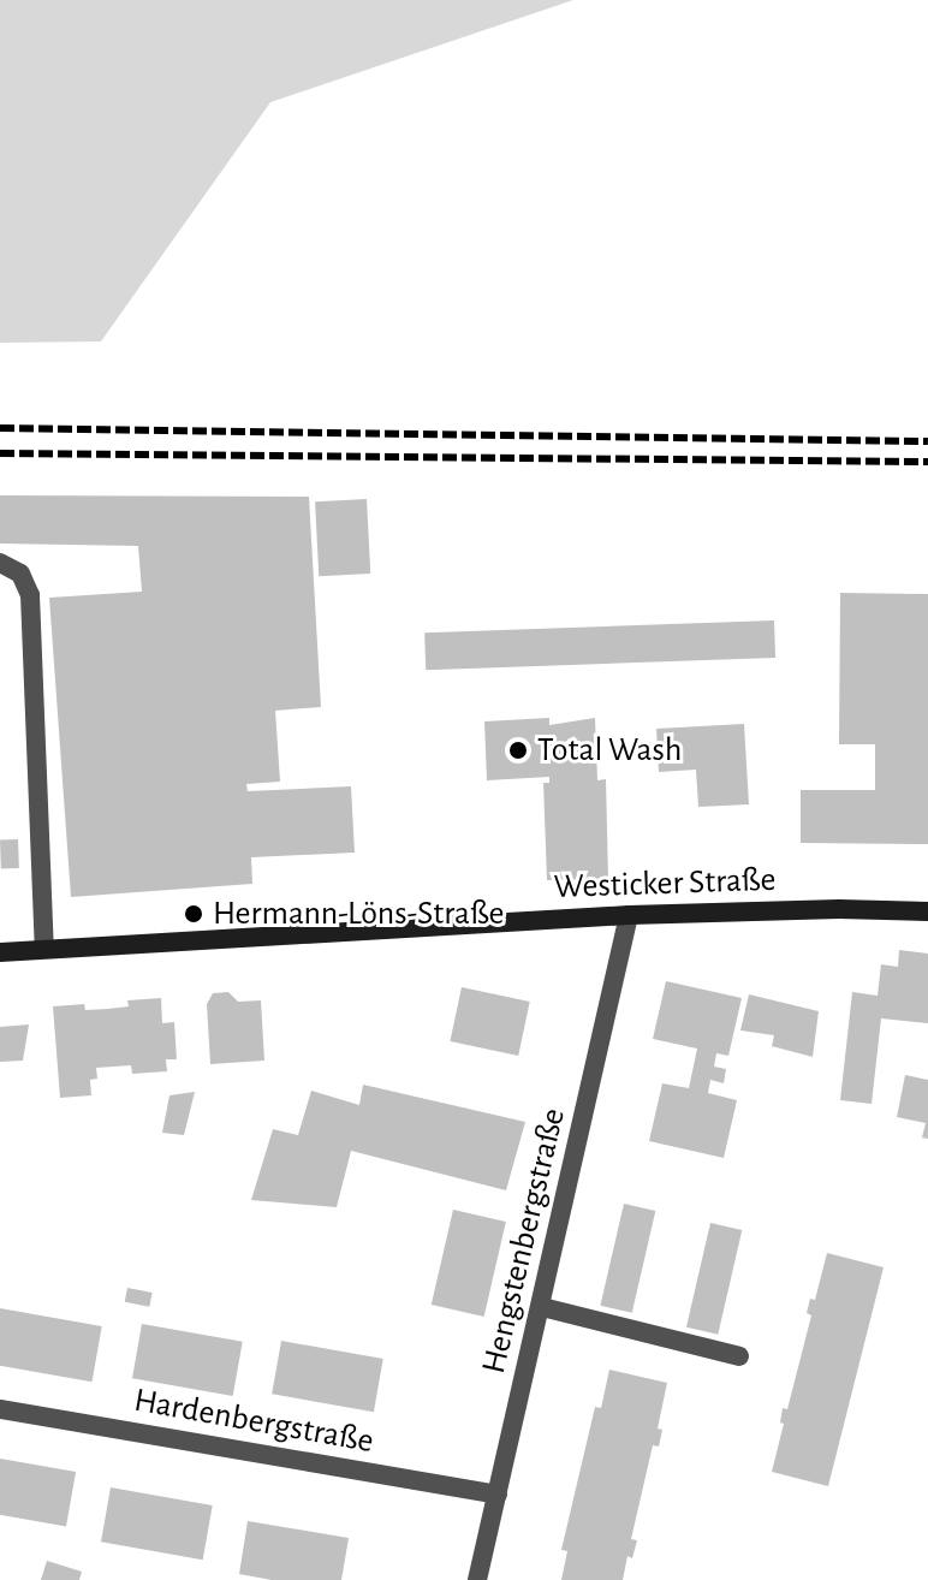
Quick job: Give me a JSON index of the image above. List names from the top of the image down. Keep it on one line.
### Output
{"streets":{"main road":["Westicker Straße"],"street":["Hengstenbergstraße","Hardenbergstraße"]},"crossings":[["Westicker Straße","Hengstenbergstraße"],["Hengstenbergstraße","Hardenbergstraße"]],"places":["Total Wash","Hermann-Löns-Straße"]}
